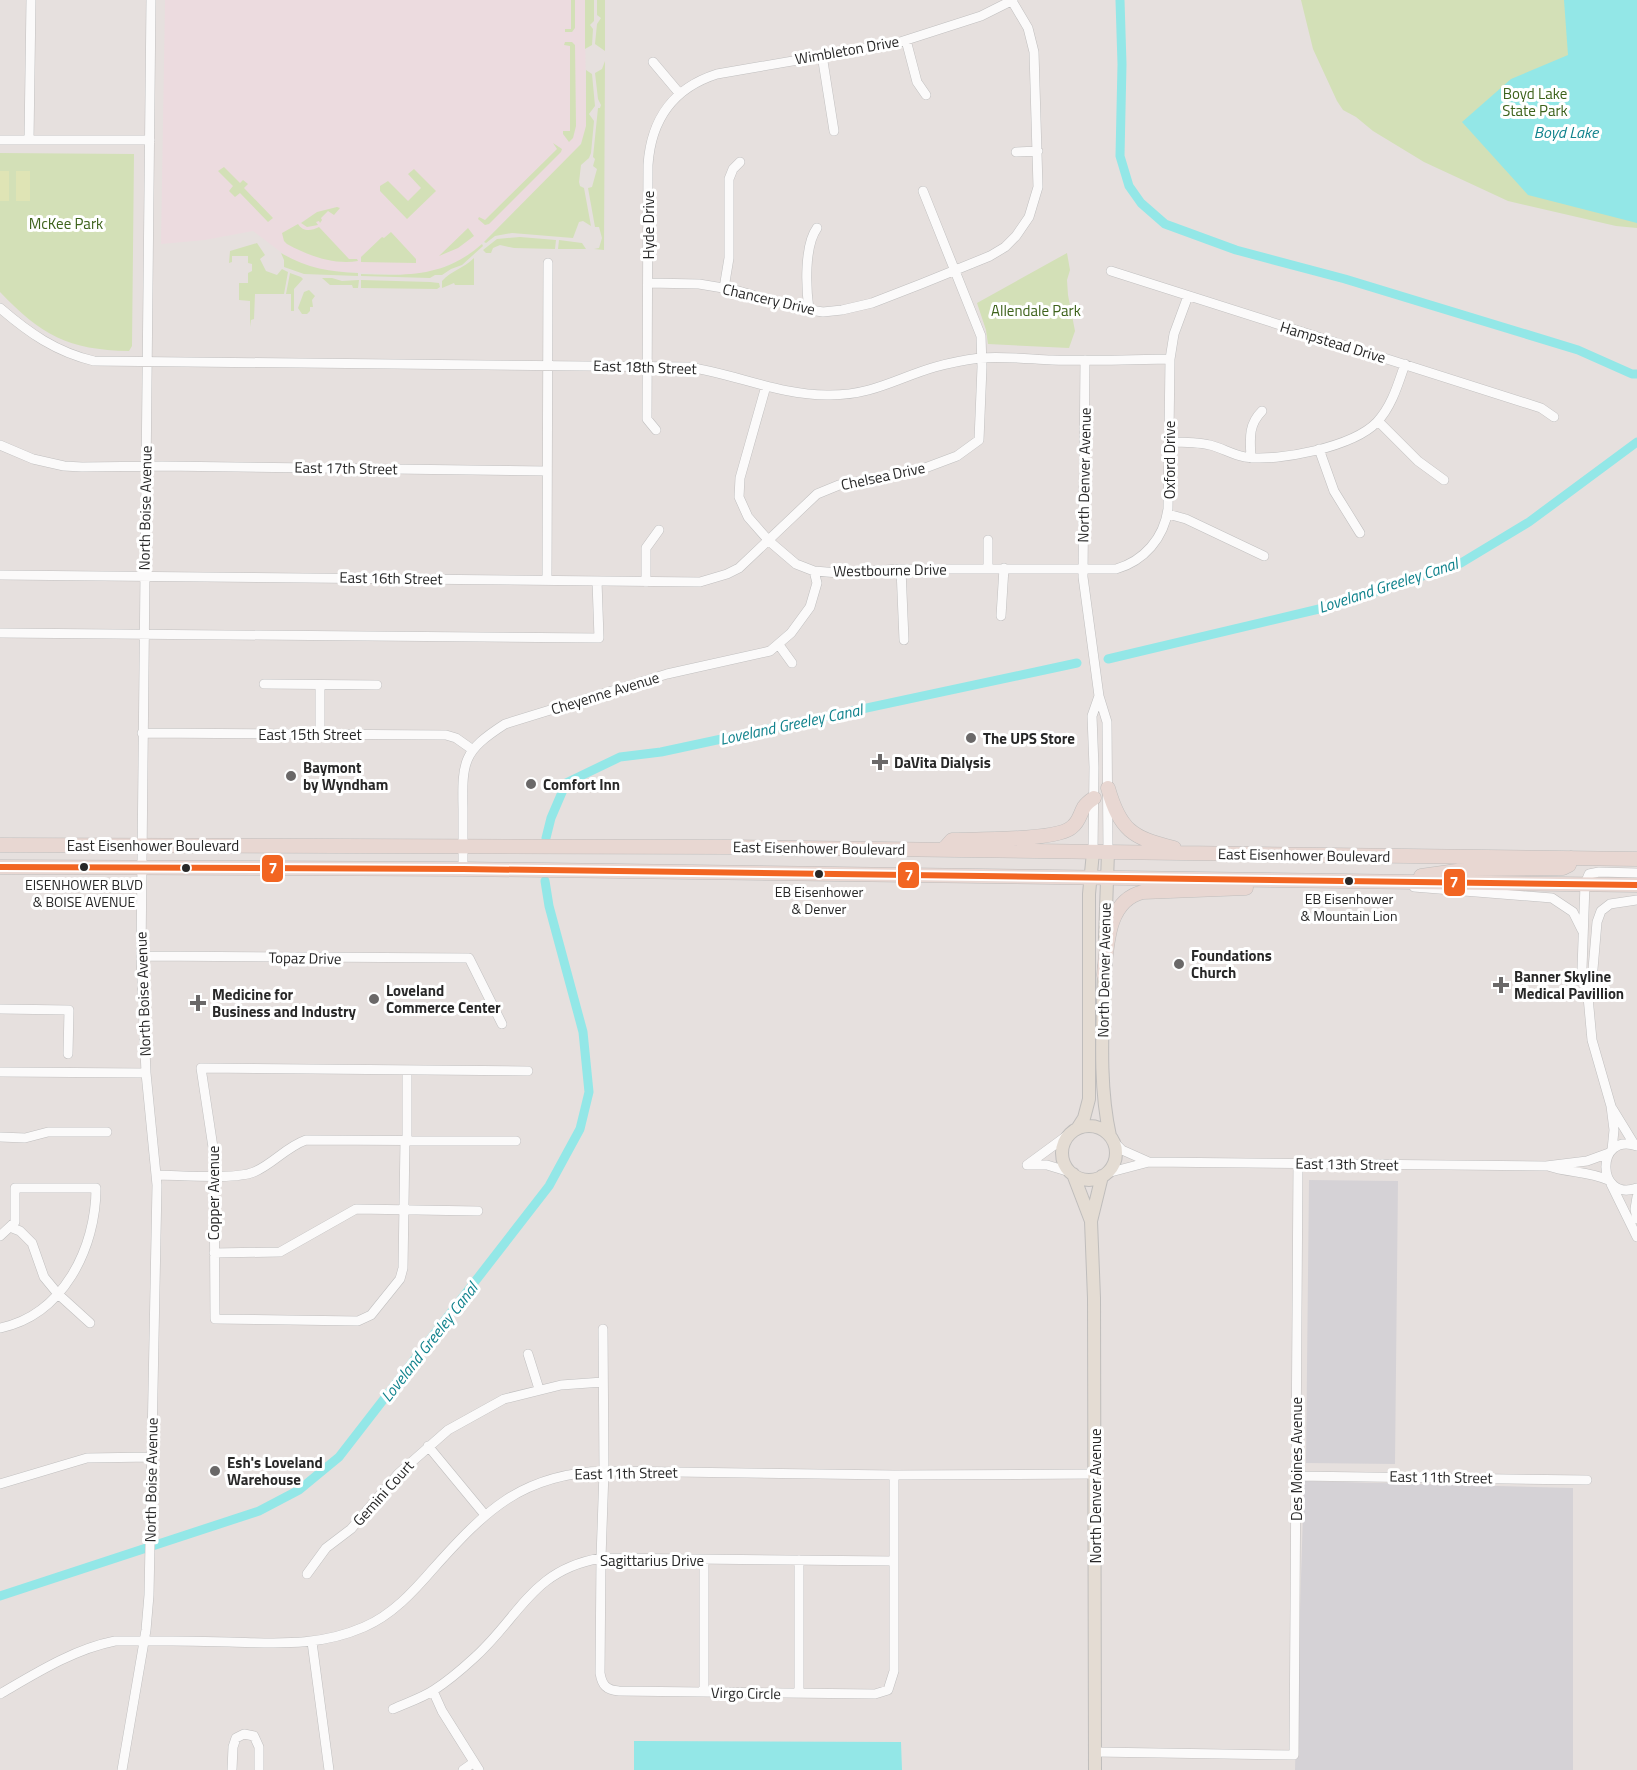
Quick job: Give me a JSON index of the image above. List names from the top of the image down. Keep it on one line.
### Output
{"streets":{"highway":["East Eisenhower Boulevard"],"main road":["North Denver Avenue"],"street":["Wimbleton Drive","Hyde Drive","Chancery Drive","Hampstead Drive","East 18th Street","Oxford Drive","East 17th Street","Chelsea Drive","North Boise Avenue","Westbourne Drive","East 16th Street","Cheyenne Avenue","East 15th Street","Topaz Drive","East 13th Street","Copper Avenue","Des Moines Avenue","East 11th Street","Gemini Court","Sagittarius Drive","Virgo Circle"]},"crossings":[["Wimbleton Drive","Hyde Drive"],["Wimbleton Drive","Chancery Drive"],["Hyde Drive","Chancery Drive"],["Hyde Drive","East 18th Street"],["Chancery Drive","Chelsea Drive"],["Hampstead Drive","Oxford Drive"],["East 18th Street","Oxford Drive"],["East 18th Street","North Denver Avenue"],["East 18th Street","Chelsea Drive"],["East 18th Street","North Boise Avenue"],["East 18th Street","Westbourne Drive"],["Oxford Drive","North Denver Avenue"],["Oxford Drive","Westbourne Drive"],["East 17th Street","North Boise Avenue"],["North Denver Avenue","Westbourne Drive"],["North Denver Avenue","East Eisenhower Boulevard"],["North Denver Avenue","East 13th Street"],["North Denver Avenue","Des Moines Avenue"],["North Denver Avenue","East 11th Street"],["Chelsea Drive","Westbourne Drive"],["Chelsea Drive","East 16th Street"],["North Boise Avenue","East 16th Street"],["North Boise Avenue","East 15th Street"],["North Boise Avenue","East Eisenhower Boulevard"],["North Boise Avenue","Topaz Drive"],["North Boise Avenue","East 11th Street"],["Westbourne Drive","East 16th Street"],["Westbourne Drive","Cheyenne Avenue"],["Cheyenne Avenue","East 15th Street"],["Cheyenne Avenue","East Eisenhower Boulevard"],["East 13th Street","Des Moines Avenue"],["Des Moines Avenue","East 11th Street"],["East 11th Street","Virgo Circle"],["Gemini Court","Virgo Circle"],["Sagittarius Drive","Virgo Circle"]],"water":["Boyd Lake","Loveland Greeley Canal"],"parks":["Boyd Lake State Park","McKee Park","Allendale Park"],"places":{"other":["The UPS Store","Baymont by Wyndham","Comfort Inn","EISENHOWER BLVD & BOISE AVENUE","EB Eisenhower & Denver","EB Eisenhower & Mountain Lion","Foundations Church","Loveland Commerce Center","Esh's Loveland Warehouse"],"health":["DaVita Dialysis","Banner Skyline Medical Pavillion","Medicine for Business and Industry"]},"lines":["transit line 7"]}
